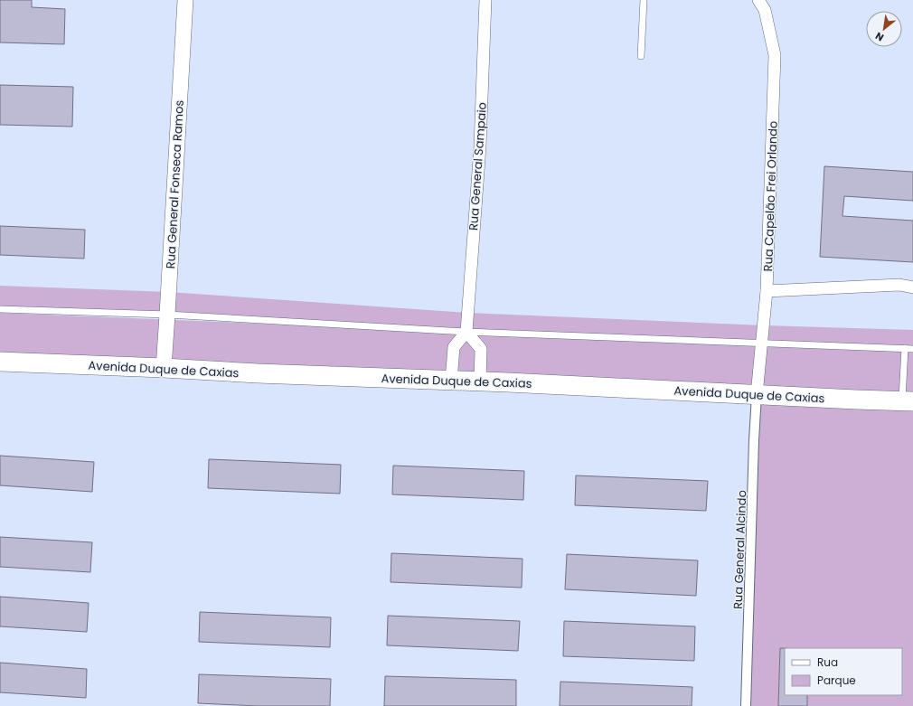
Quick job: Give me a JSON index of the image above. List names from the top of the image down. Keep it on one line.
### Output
{"streets":{"main road":["Avenida Duque de Caxias"],"street":["Rua General Sampaio","Rua General Fonseca Ramos","Rua Capelão Frei Orlando","Rua General Alcindo"]},"crossings":[["Rua General Fonseca Ramos","Avenida Duque de Caxias"],["Rua Capelão Frei Orlando","Avenida Duque de Caxias"],["Rua Capelão Frei Orlando","Rua General Alcindo"],["Avenida Duque de Caxias","Rua General Alcindo"]],"legend":["Rua","Parque"],"north":"bottom left"}
